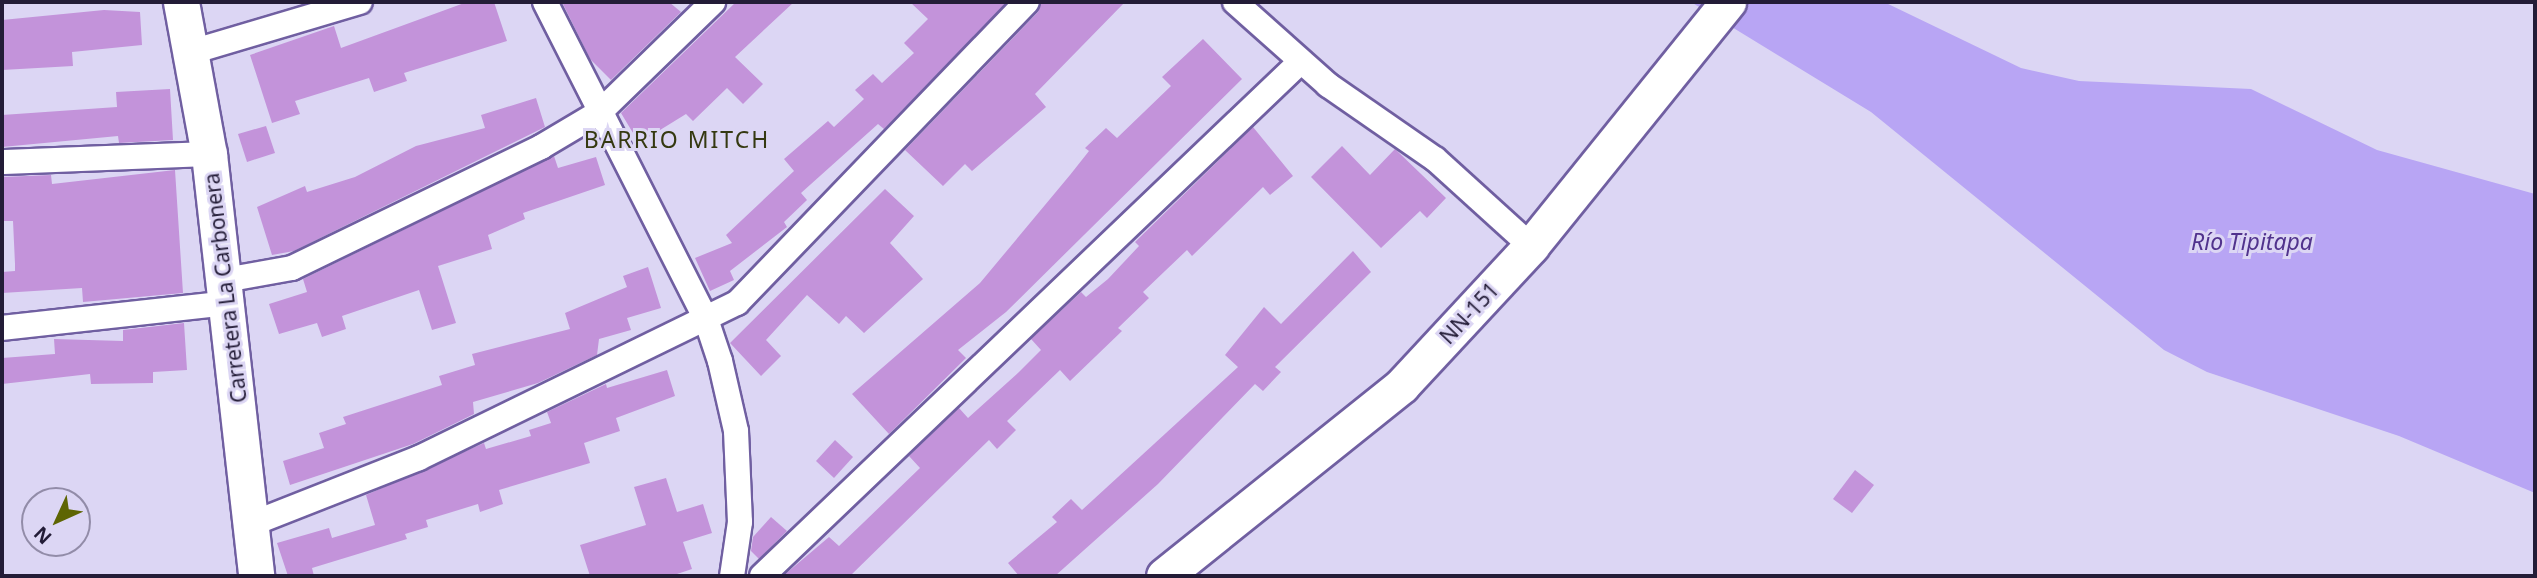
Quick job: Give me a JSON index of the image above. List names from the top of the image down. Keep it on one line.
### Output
{"streets":{"street":["Carretera La Carbonera","NN-151"]},"districts":["BARRIO MITCH"],"water":["Río Tipitapa"],"north":"bottom left"}
